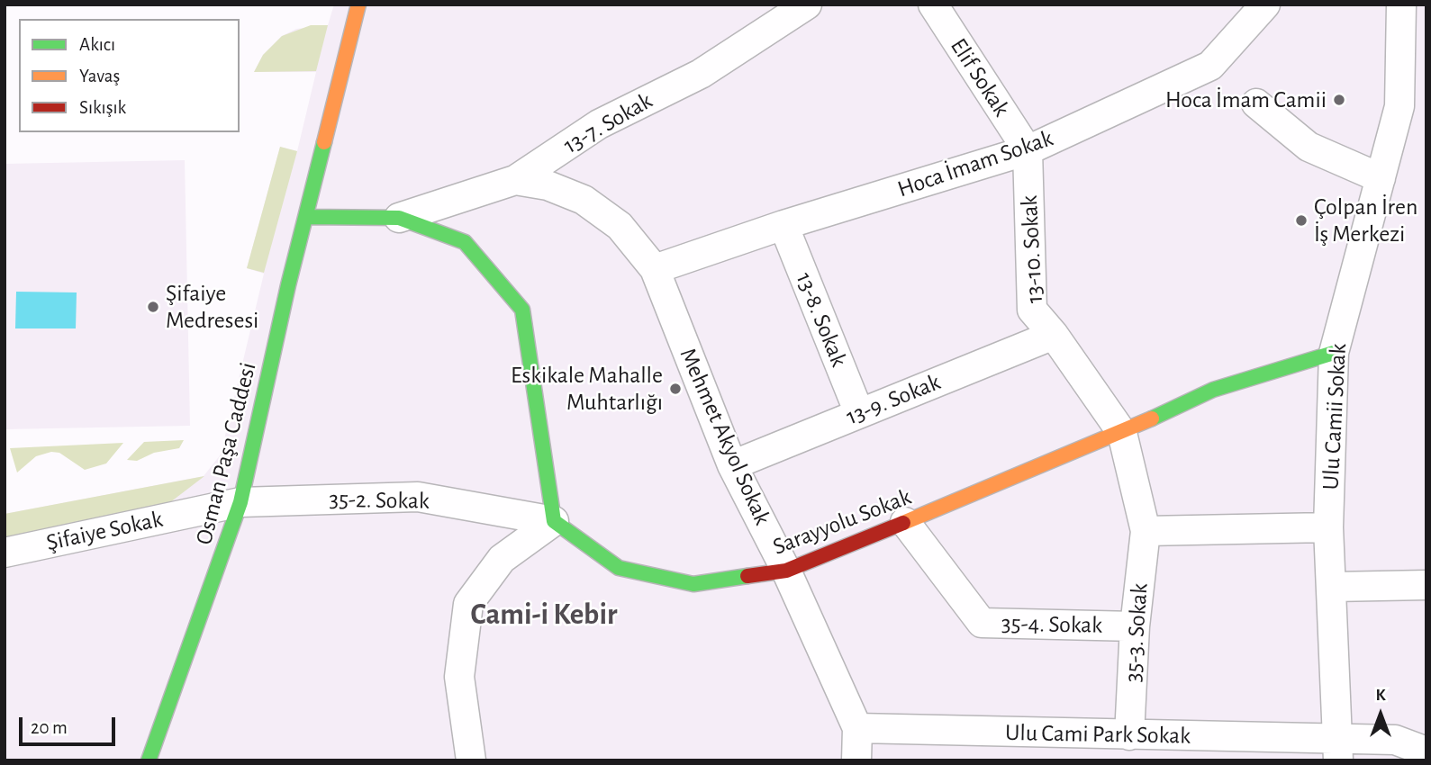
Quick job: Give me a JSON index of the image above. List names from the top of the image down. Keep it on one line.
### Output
{"streets":{"street":["Elif Sokak","13-7. Sokak","Hoca İmam Sokak","13-10. Sokak","13-8. Sokak","13-9. Sokak","Ulu Camii Sokak","Mehmet Akyol Sokak","Osman Paşa Caddesi","35-2. Sokak","Sarayyolu Sokak","Şifaiye Sokak","35-4. Sokak","35-3. Sokak","Ulu Cami Park Sokak"]},"crossings":[["Elif Sokak","Hoca İmam Sokak"],["Elif Sokak","13-10. Sokak"],["13-7. Sokak","Mehmet Akyol Sokak"],["Hoca İmam Sokak","13-10. Sokak"],["Hoca İmam Sokak","13-8. Sokak"],["Hoca İmam Sokak","Mehmet Akyol Sokak"],["13-10. Sokak","13-9. Sokak"],["13-10. Sokak","Sarayyolu Sokak"],["13-10. Sokak","35-3. Sokak"],["13-8. Sokak","13-9. Sokak"],["13-9. Sokak","Mehmet Akyol Sokak"],["Ulu Camii Sokak","Sarayyolu Sokak"],["Ulu Camii Sokak","Ulu Cami Park Sokak"],["Mehmet Akyol Sokak","Sarayyolu Sokak"],["Mehmet Akyol Sokak","Ulu Cami Park Sokak"],["Osman Paşa Caddesi","35-2. Sokak"],["Osman Paşa Caddesi","Şifaiye Sokak"],["35-2. Sokak","Sarayyolu Sokak"],["35-2. Sokak","Şifaiye Sokak"],["Sarayyolu Sokak","35-4. Sokak"],["Sarayyolu Sokak","35-3. Sokak"],["35-4. Sokak","35-3. Sokak"],["35-3. Sokak","Ulu Cami Park Sokak"]],"districts":["Cami-i Kebir"],"places":["Hoca İmam Camii","Çolpan İren İş Merkezi","Şifaiye Medresesi","Eskikale Mahalle Muhtarlığı"],"legend":["Akıcı","Yavaş","Sıkışık"],"scale_bar":"20 m","north":"top"}
